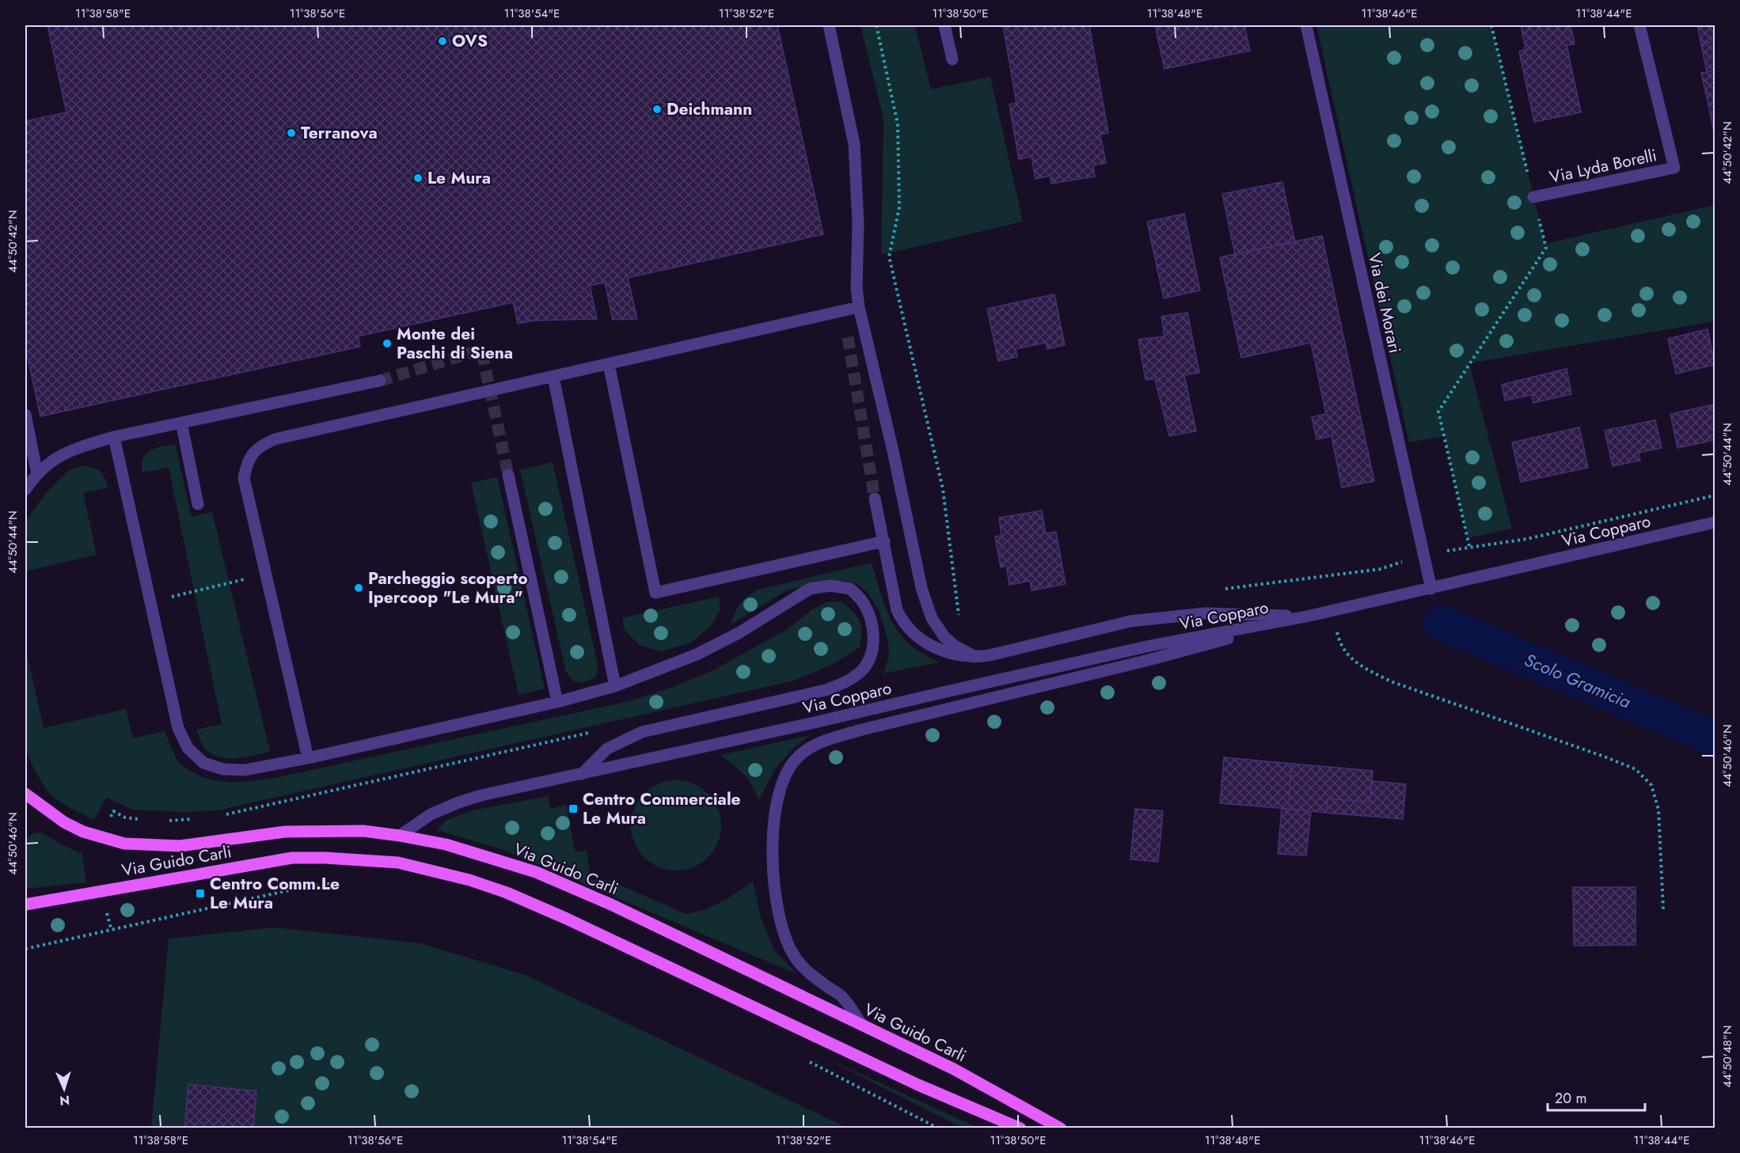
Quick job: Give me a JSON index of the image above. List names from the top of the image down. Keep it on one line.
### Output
{"streets":{"main road":["Via Guido Carli"],"street":["Via Lyda Borelli","Via dei Morari","Via Copparo"]},"crossings":[["Via dei Morari","Via Copparo"],["Via Copparo","Via Guido Carli"]],"water":["Scolo Gramicia"],"places":{"other":["OVS","Deichmann","Terranova","Le Mura","Monte dei Paschi di Siena","Parcheggio scoperto Ipercoop \"Le Mura\""],"transit":["Centro Commerciale Le Mura","Centro Comm.Le Le Mura"]},"scale_bar":"20 m","north":"bottom","coordinates":["11°38'58\"E","11°38'56\"E","11°38'54\"E","11°38'52\"E","11°38'50\"E","11°38'48\"E","11°38'46\"E","11°38'44\"E","44°50'42\"N","44°50'44\"N","44°50'46\"N","44°50'48\"N"]}
